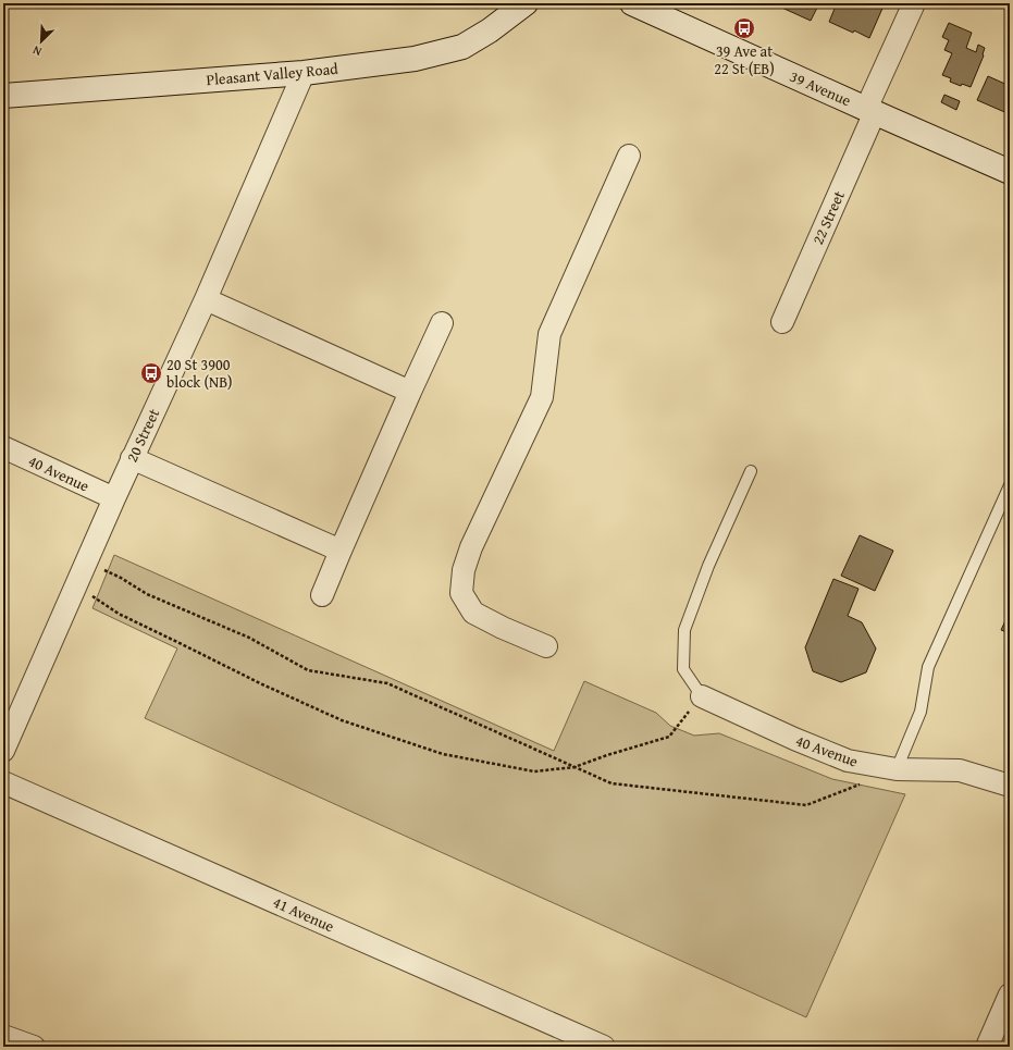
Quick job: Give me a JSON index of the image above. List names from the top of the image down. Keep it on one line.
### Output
{"streets":{"street":["Pleasant Valley Road","39 Avenue","22 Street","20 Street","40 Avenue","41 Avenue"]},"crossings":[["Pleasant Valley Road","20 Street"],["39 Avenue","22 Street"],["20 Street","40 Avenue"]],"places":{"bus stop":["39 Ave at 22 St (EB)","20 St 3900 block (NB)"]},"north":"bottom left"}
